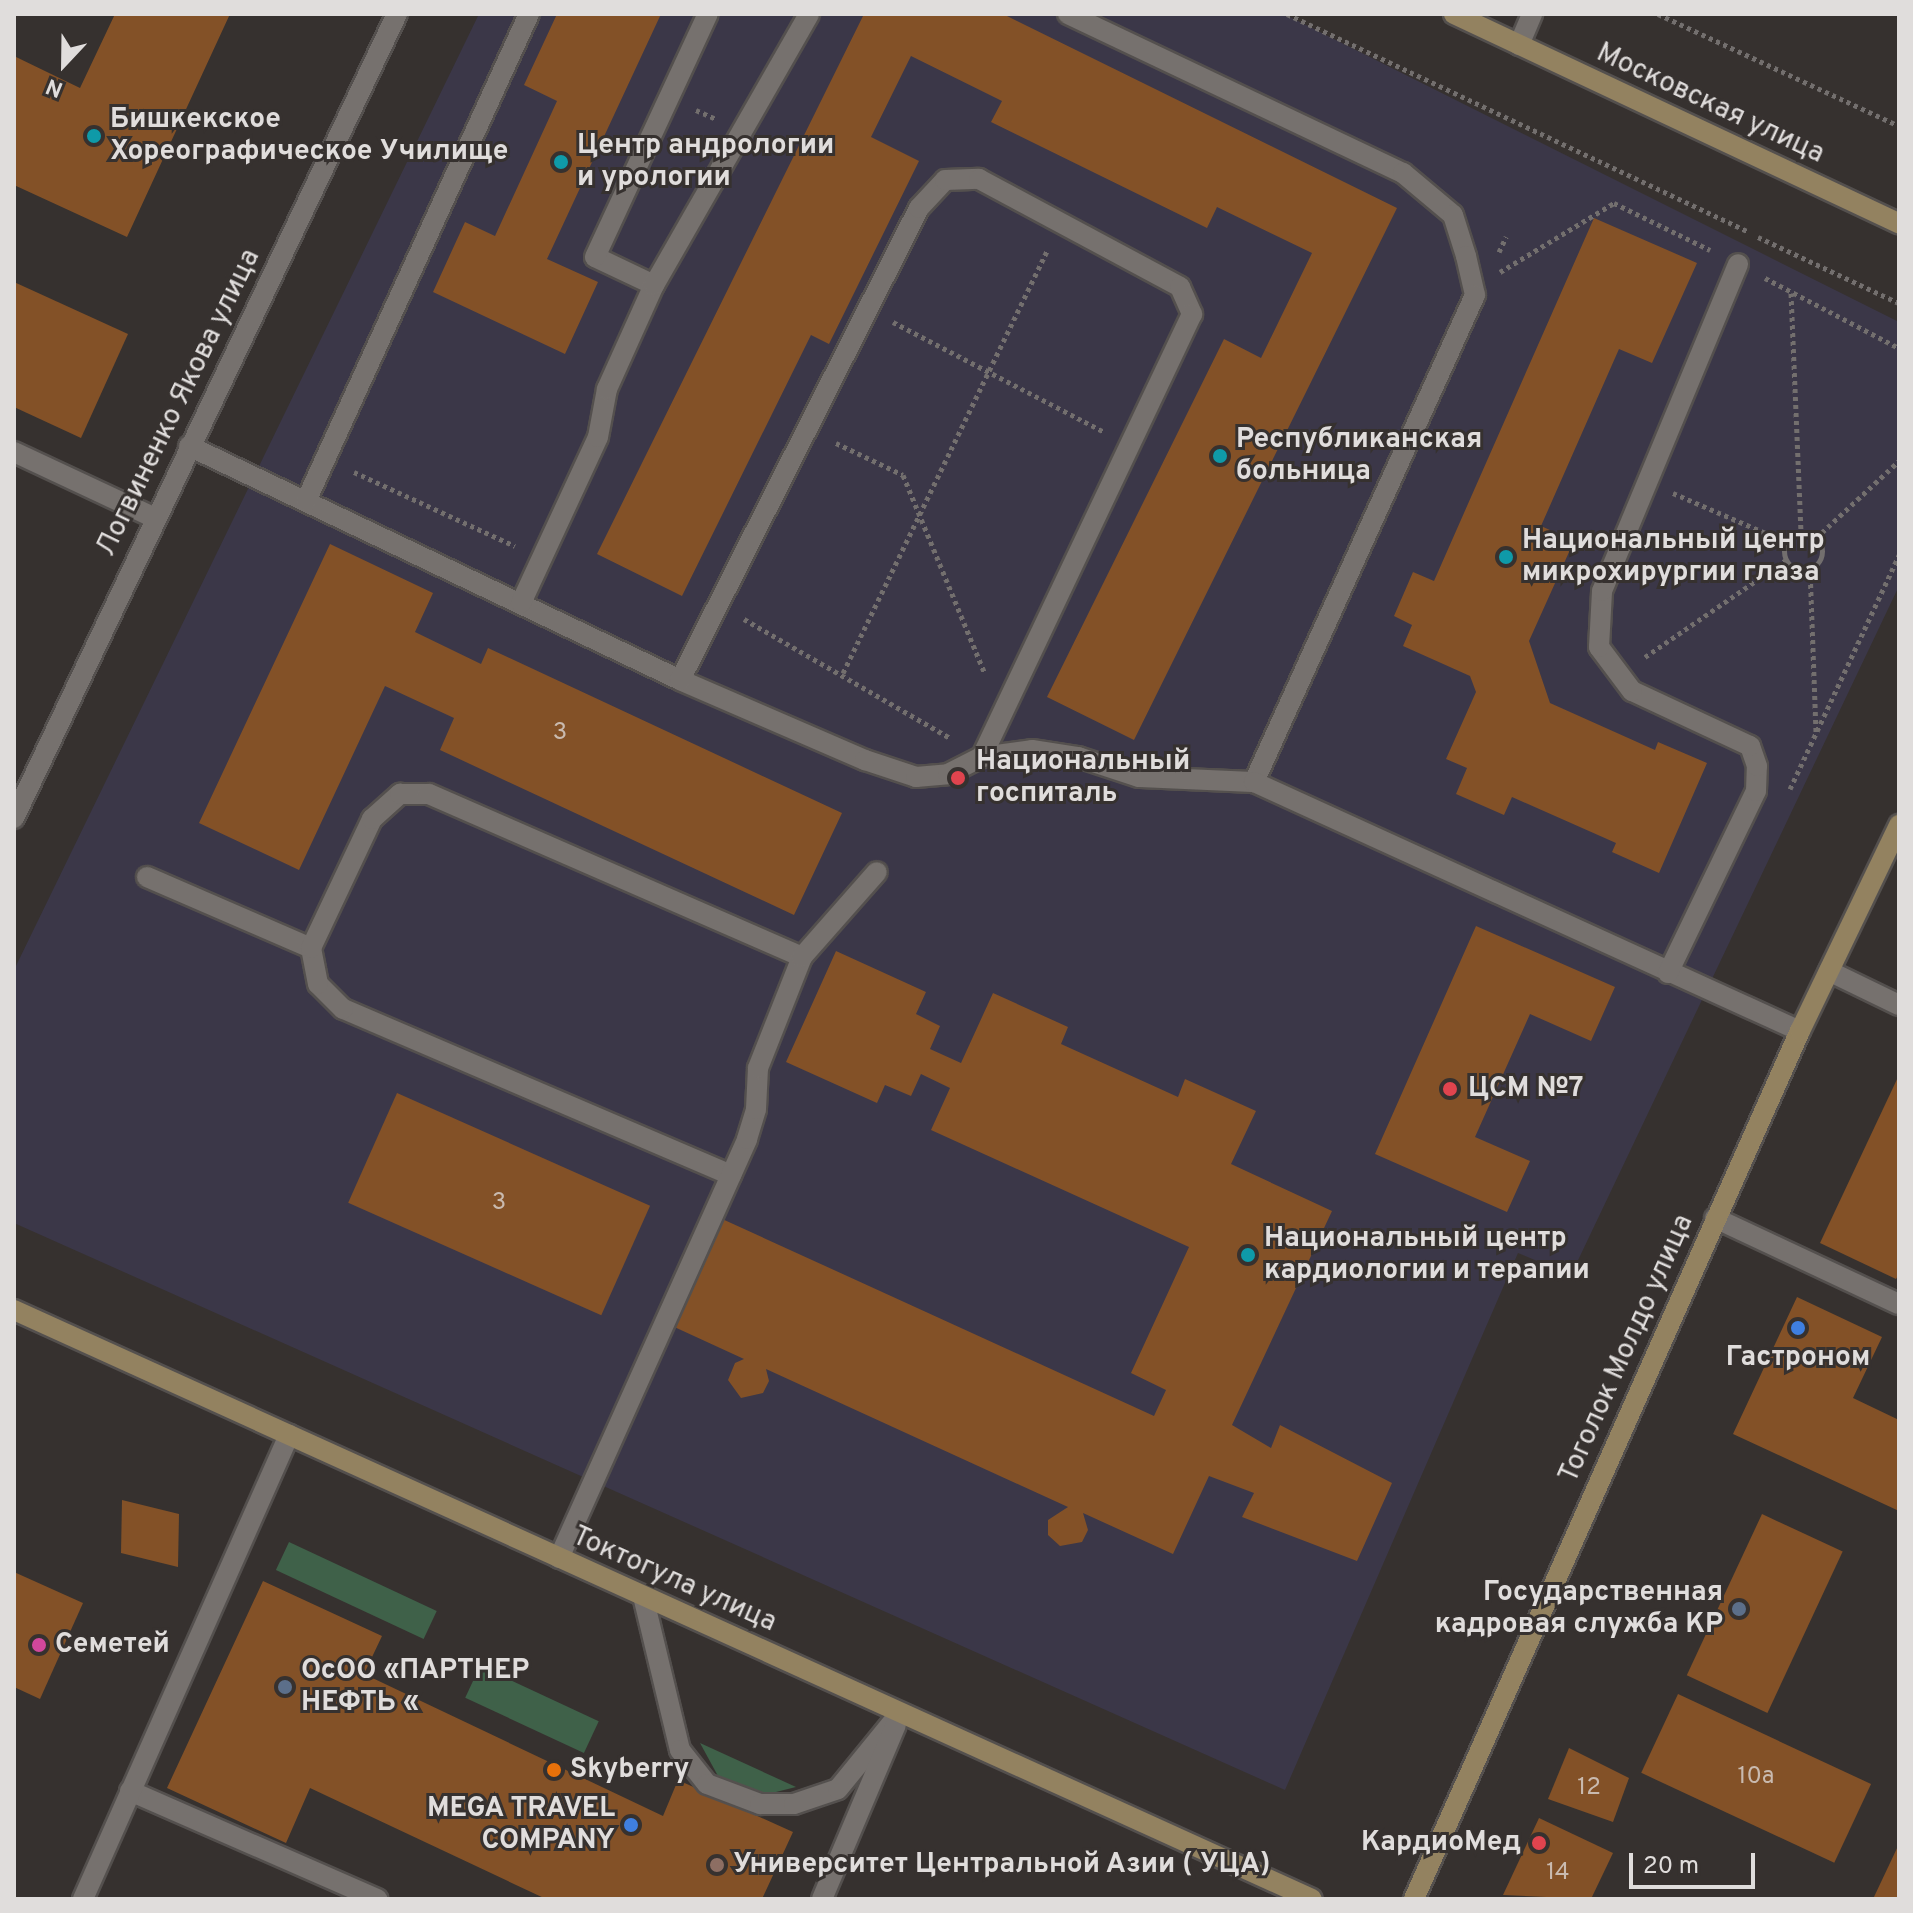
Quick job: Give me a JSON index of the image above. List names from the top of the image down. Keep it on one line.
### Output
{"streets":{"main road":["Московская улица","Тоголок Молдо улица","Токтогула улица"],"street":["Логвиненко Якова улица"]},"places":["Бишкекское Хореографическое Училище","Центр андрологии и урологии","Республиканская больница","Национальный центр микрохирургии глаза","Национальный госпиталь","ЦСМ №7","Национальный центр кардиологии и терапии","Гастроном","Государственная кадровая служба КР","Семетей","ОсОО «ПАРТНЕР НЕФТЬ «","Skyberry","MEGA TRAVEL COMPANY","КардиоМед","Университет Центральной Азии ( УЦА)"],"house_numbers":["3","3","10a","12","14"],"scale_bar":"20 m","north":"bottom"}
